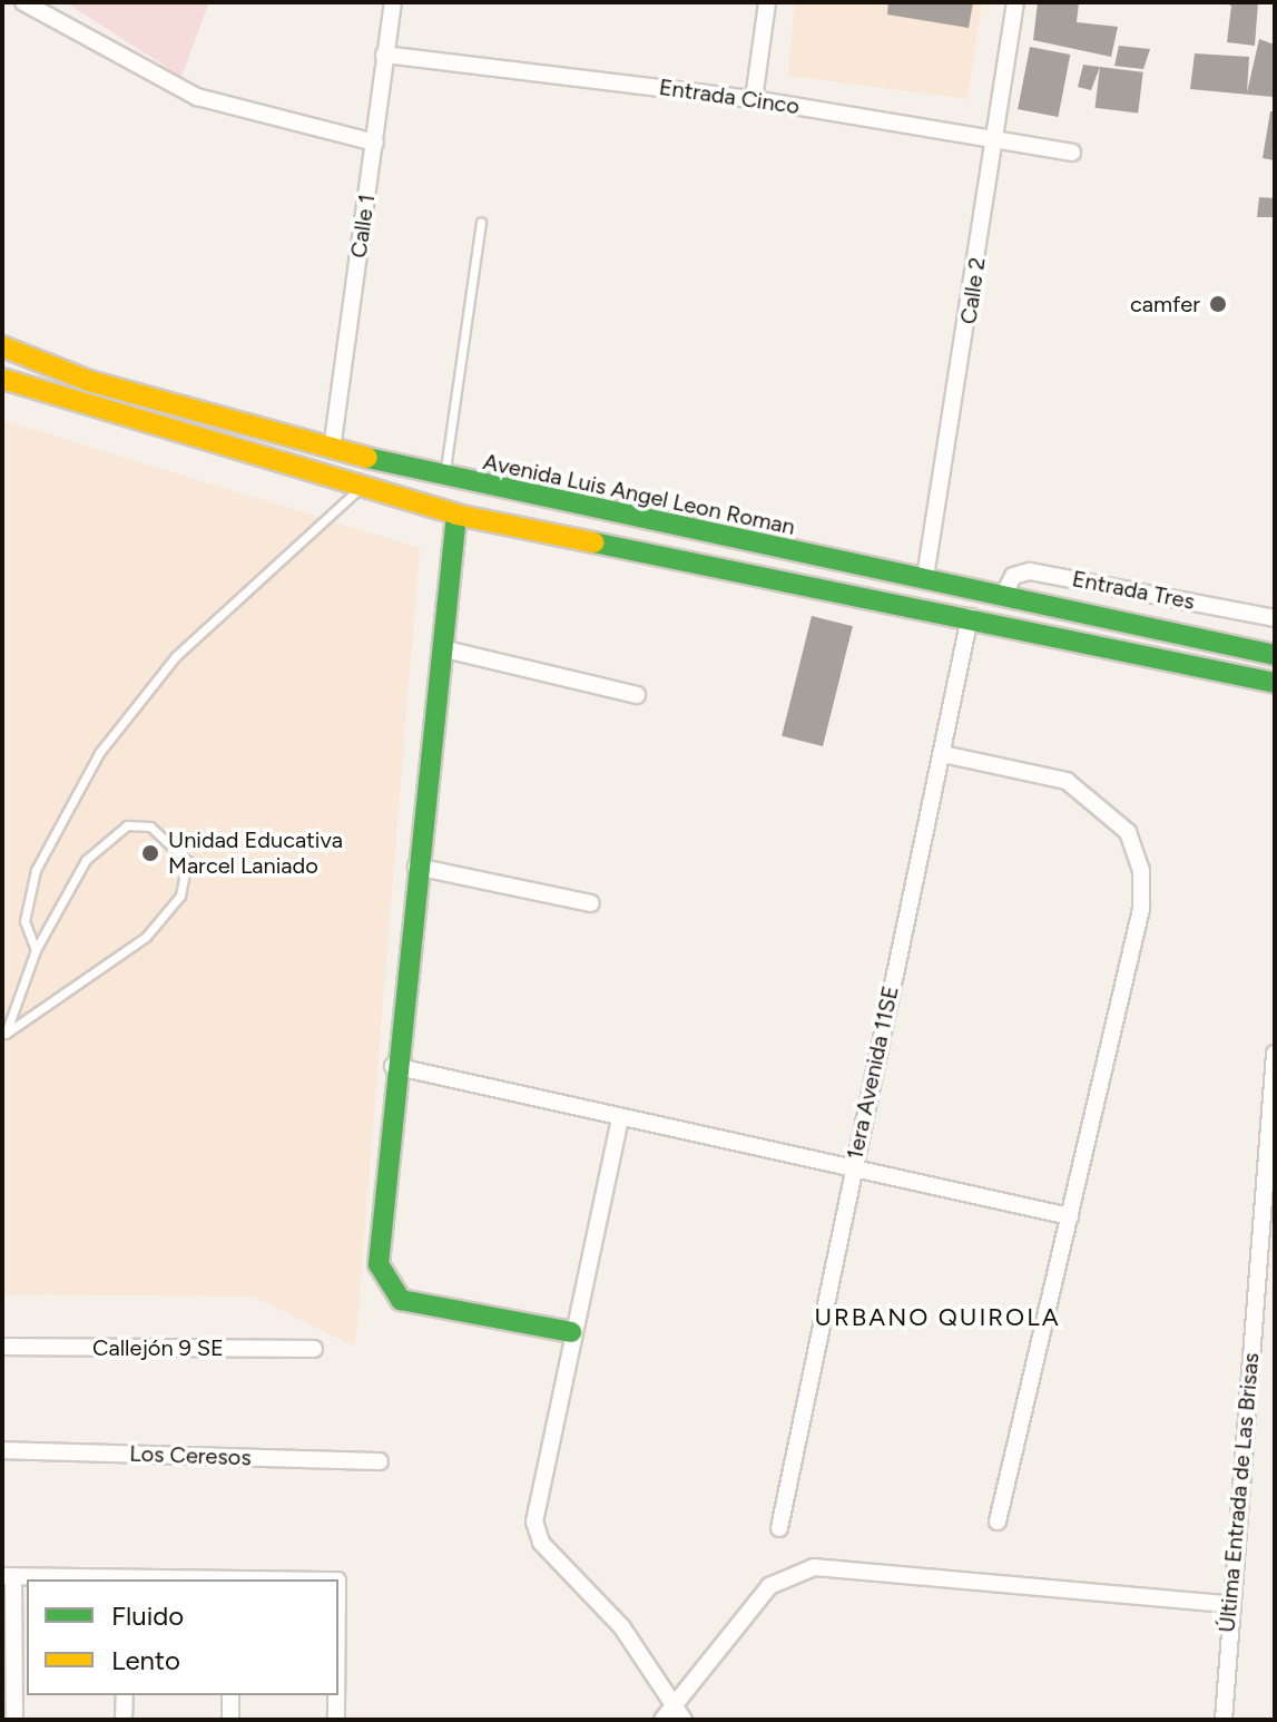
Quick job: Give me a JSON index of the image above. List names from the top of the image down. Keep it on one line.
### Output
{"streets":{"main road":["Avenida Luis Angel Leon Roman"],"street":["Entrada Cinco","Calle 1","Calle 2","Entrada Tres","1era Avenida 11SE","Callejón 9 SE","Los Ceresos","Última Entrada de Las Brisas"]},"crossings":[["Entrada Cinco","Calle 1"],["Entrada Cinco","Calle 2"],["Calle 1","Avenida Luis Angel Leon Roman"],["Calle 2","Avenida Luis Angel Leon Roman"],["Avenida Luis Angel Leon Roman","Entrada Tres"]],"districts":["URBANO QUIROLA"],"places":["camfer","Unidad Educativa Marcel Laniado"],"legend":["Fluido","Lento"]}
